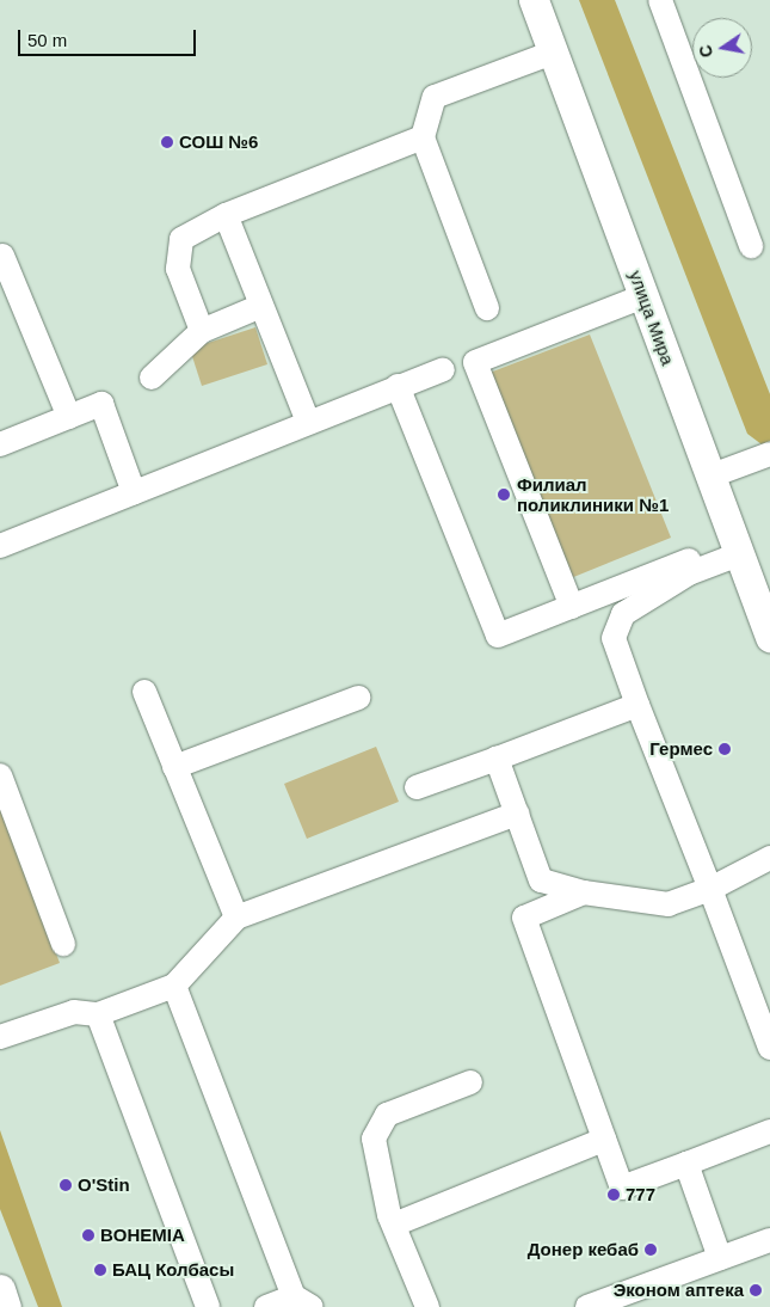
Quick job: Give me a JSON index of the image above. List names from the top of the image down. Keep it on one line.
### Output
{"streets":{"main road":["улица Мира"]},"places":["СОШ №6","Филиал поликлиники №1","Гермес","O'Stin","777","BOHEMIA","Донер кебаб","БАЦ Колбасы","Эконом аптека"],"scale_bar":"50 m","north":"left"}
